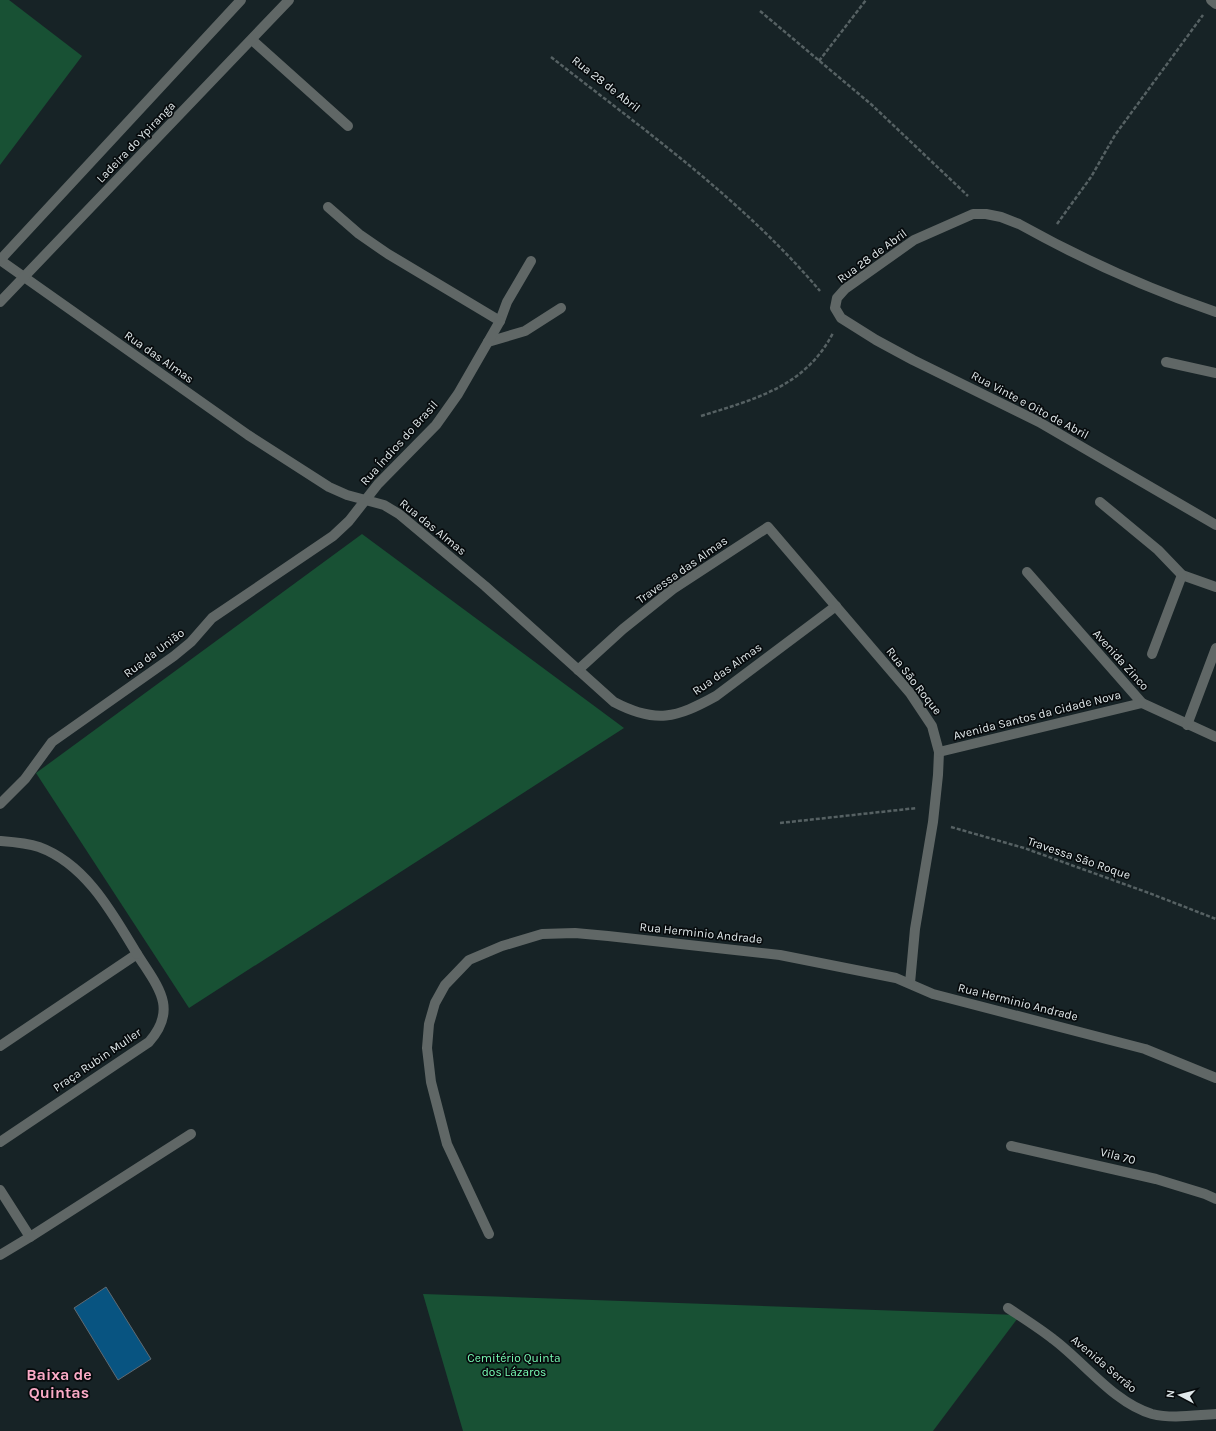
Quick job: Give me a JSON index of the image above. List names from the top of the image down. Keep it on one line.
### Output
{"streets":{"street":["Rua 28 de Abril","Ladeira do Ypiranga","Rua das Almas","Rua Vinte e Oito de Abril","Rua Índios do Brasil","Travessa das Almas","Rua da União","Avenida Zinco","Rua São Roque","Avenida Santos da Cidade Nova","Rua Herminio Andrade","Praça Rubin Muller","Vila 70","Avenida Serrão"],"path":["Travessa São Roque"]},"crossings":[["Rua 28 de Abril","Rua Vinte e Oito de Abril"],["Ladeira do Ypiranga","Rua das Almas"],["Rua das Almas","Rua Índios do Brasil"],["Rua das Almas","Travessa das Almas"],["Rua das Almas","Rua da União"],["Rua das Almas","Rua São Roque"],["Rua Índios do Brasil","Rua da União"],["Travessa das Almas","Rua São Roque"],["Avenida Zinco","Avenida Santos da Cidade Nova"],["Rua São Roque","Avenida Santos da Cidade Nova"],["Rua São Roque","Travessa São Roque"],["Rua São Roque","Rua Herminio Andrade"]],"districts":["Baixa de Quintas"],"parks":["Cemitério Quinta dos Lázaros"],"north":"left"}
